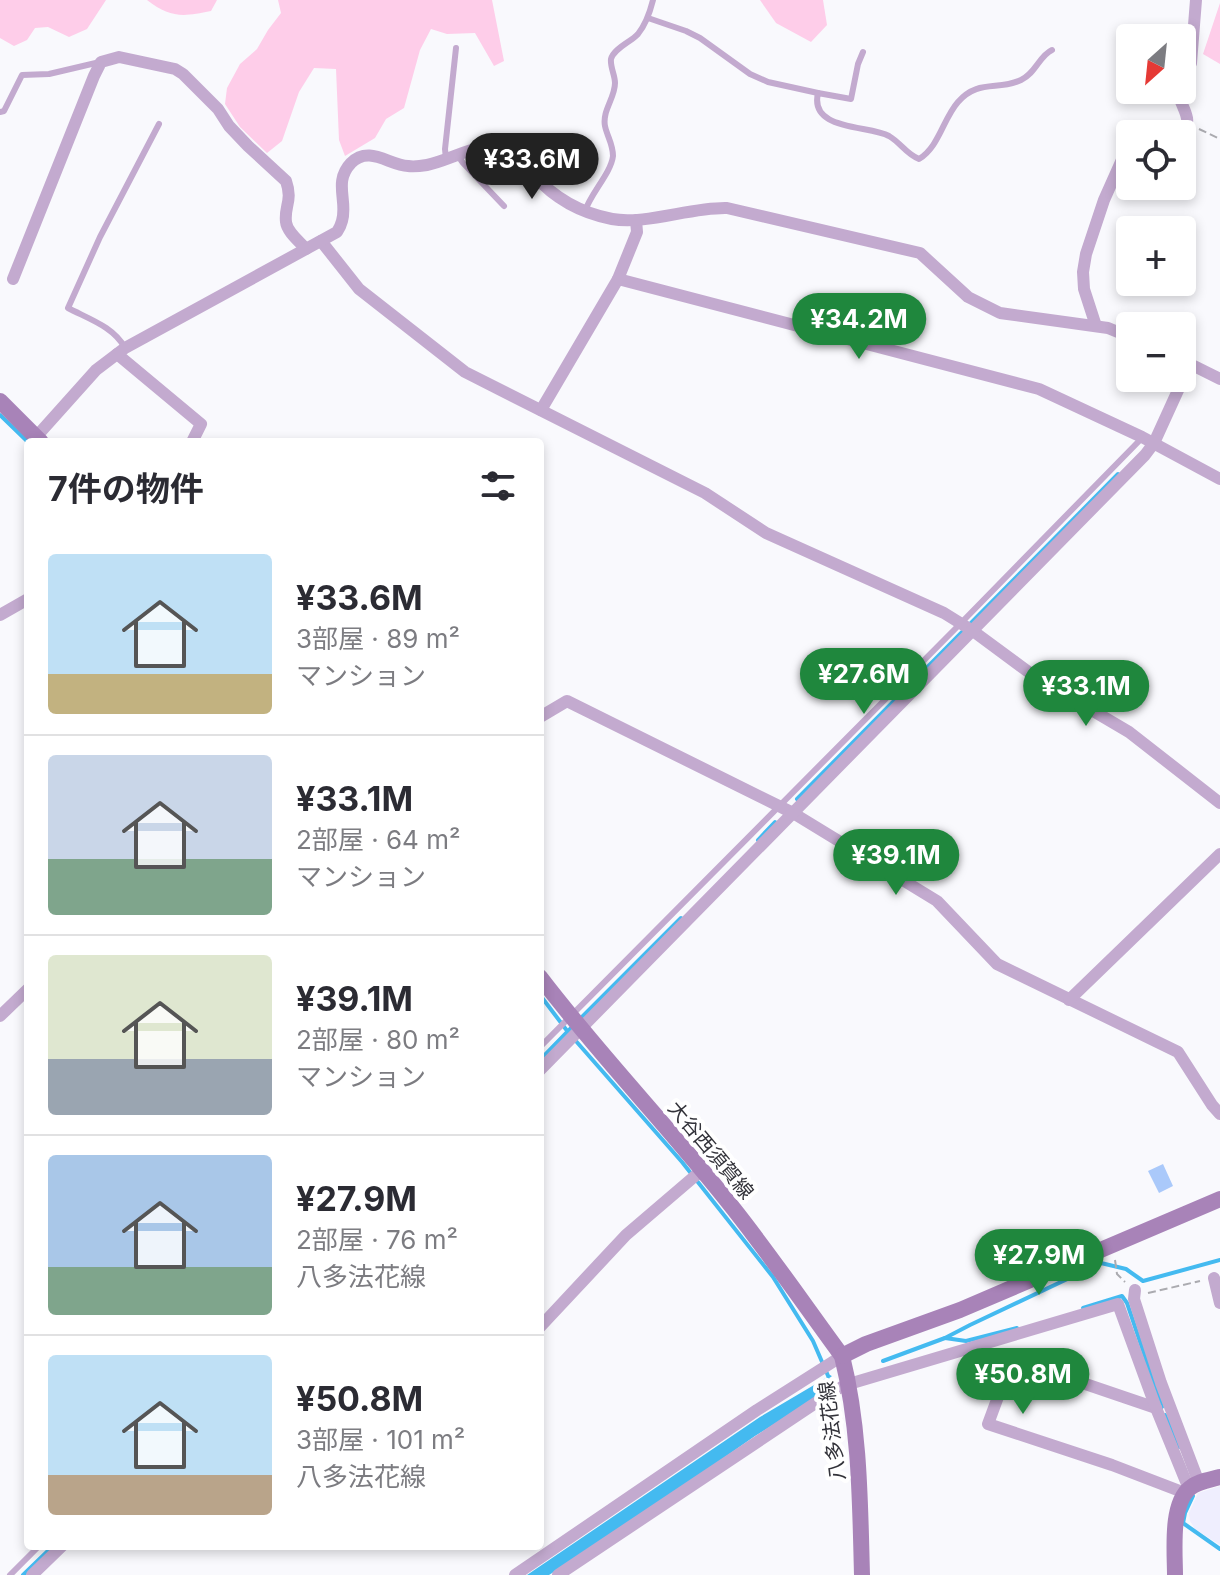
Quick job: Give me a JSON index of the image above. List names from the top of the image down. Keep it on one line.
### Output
{"streets":{"main road":["大谷西須賀線","八多法花線"]},"crossings":[["大谷西須賀線","八多法花線"]],"north":"bottom left","page":{"map_buttons":["+","−"],"price":["¥33.6M","¥34.2M","¥27.6M","¥33.1M","¥39.1M","¥27.9M","¥50.8M"],"heading":"7件の物件","list":[{"name":"¥33.6M","note":"3部屋 · 89 m² · マンション"},{"name":"¥33.1M","note":"2部屋 · 64 m² · マンション"},{"name":"¥39.1M","note":"2部屋 · 80 m² · マンション"},{"name":"¥27.9M","note":"2部屋 · 76 m² · 八多法花線"},{"name":"¥50.8M","note":"3部屋 · 101 m² · 八多法花線"}]}}
